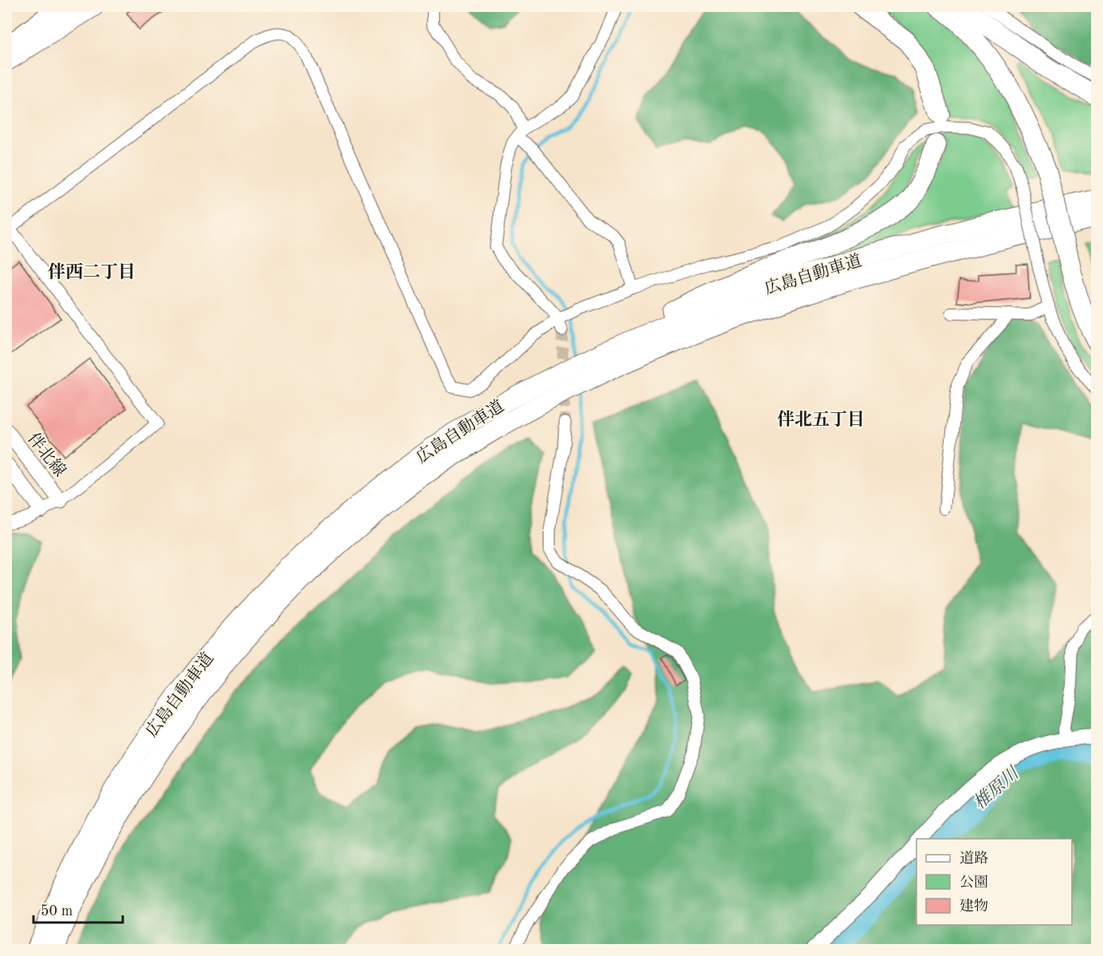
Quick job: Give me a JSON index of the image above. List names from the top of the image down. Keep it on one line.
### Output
{"streets":{"highway":["広島自動車道"],"street":["伴北線"]},"districts":["伴西二丁目","伴北五丁目"],"water":["椎原川"],"legend":["道路","公園","建物"],"scale_bar":"50 m"}
